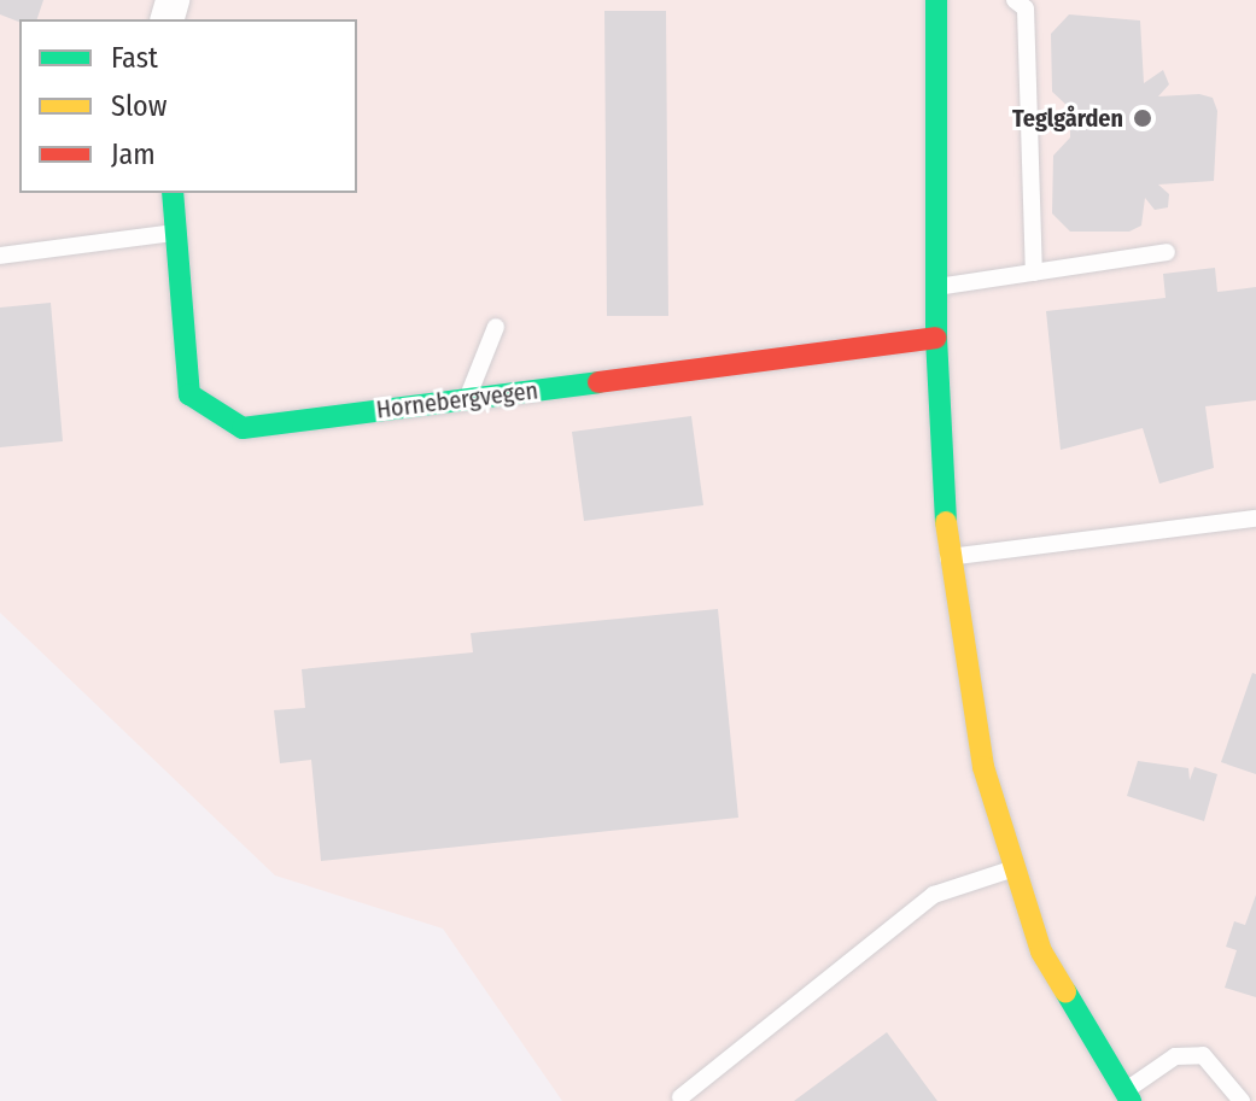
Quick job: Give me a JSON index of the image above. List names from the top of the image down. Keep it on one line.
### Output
{"streets":{"street":["Hornebergvegen"]},"places":["Teglgården"],"legend":["Fast","Slow","Jam"]}
